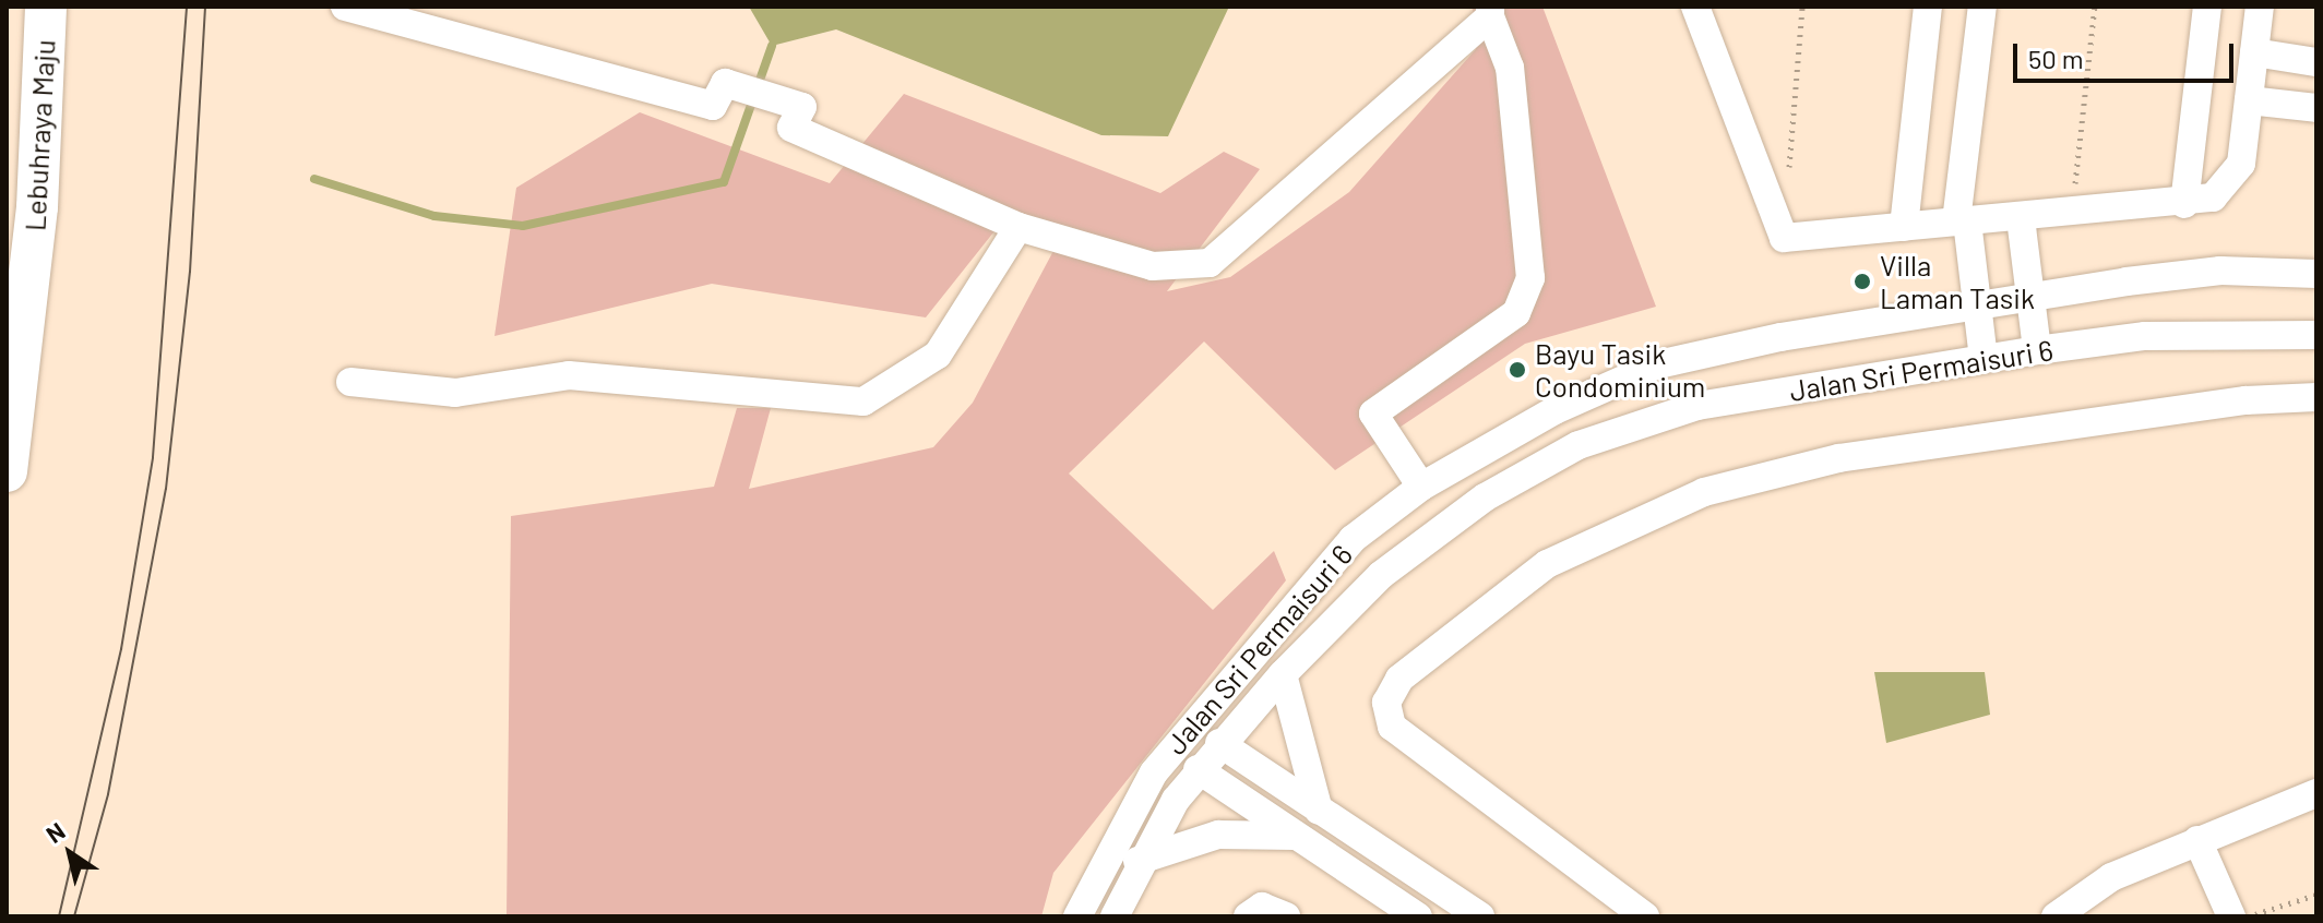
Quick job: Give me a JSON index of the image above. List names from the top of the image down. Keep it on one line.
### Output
{"streets":{"highway":["Lebuhraya Maju"],"street":["Jalan Sri Permaisuri 6"]},"places":["Villa Laman Tasik","Bayu Tasik Condominium"],"scale_bar":"50 m","north":"top left"}
